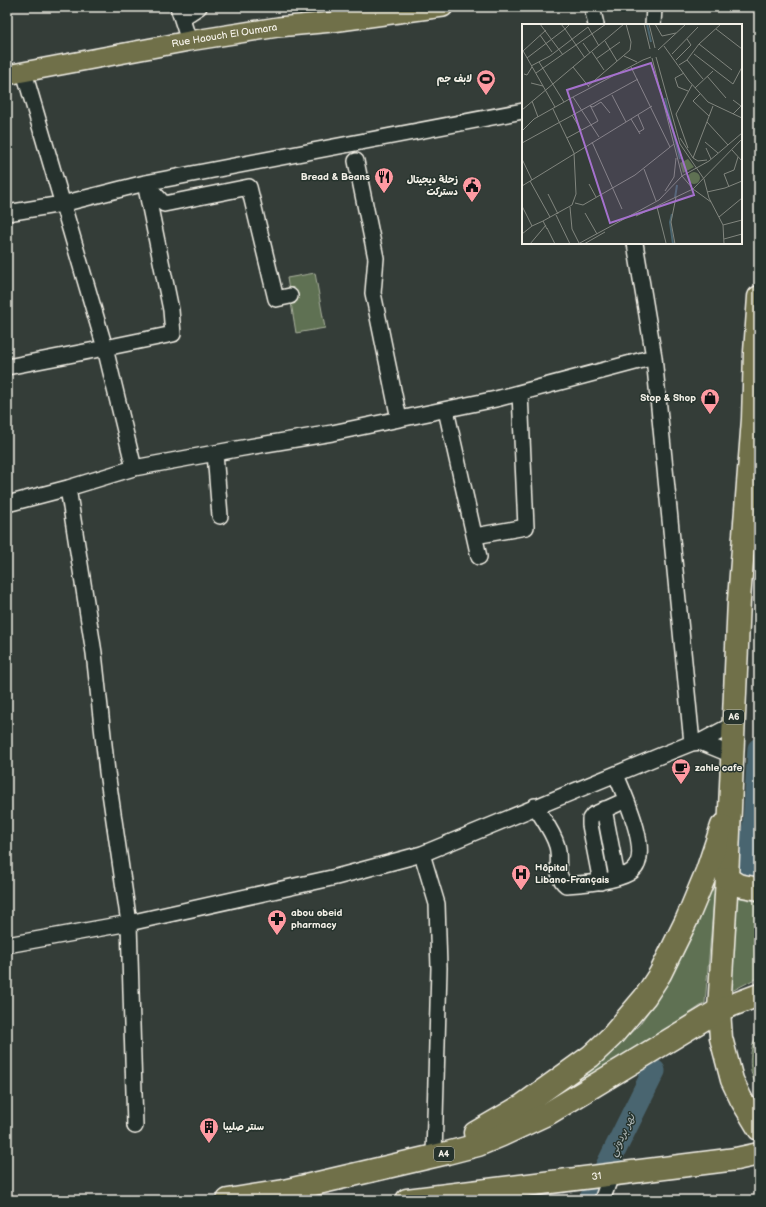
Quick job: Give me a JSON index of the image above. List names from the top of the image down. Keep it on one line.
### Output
{"streets":{"highway":["A6","A4","31"],"main road":["Rue Haouch El Oumara"]},"crossings":[["A6","A4"]],"water":["نهر بردوني"],"places":{"sports":["لابف جم"],"restaurant":["Bread & Beans"],"public building":["زحلة ديجيتال دستركت"],"shop":["Stop & Shop"],"cafe":["zahle cafe"],"hospital":["Hôpital Libano-Français"],"pharmacy":["abou obeid pharmacy"],"building":["سنتر صليبا"]}}
